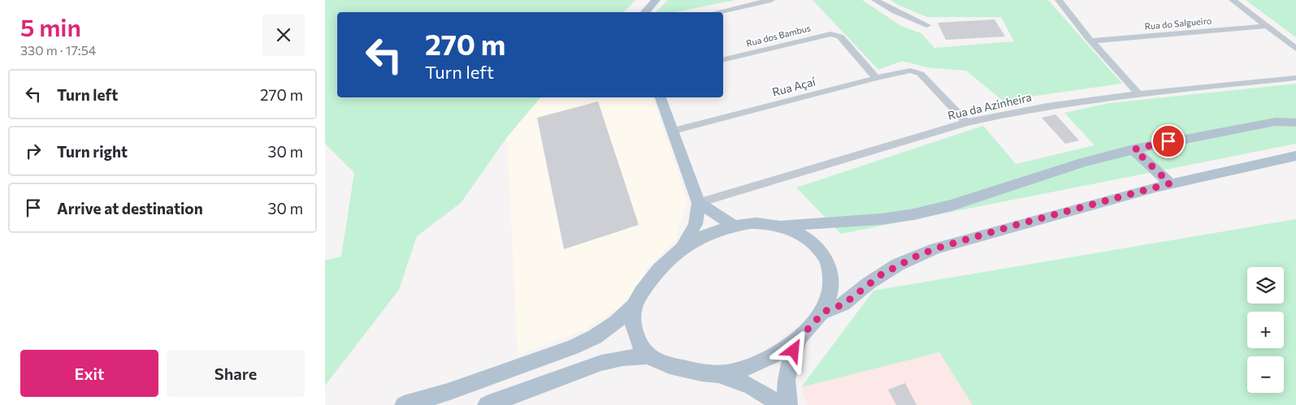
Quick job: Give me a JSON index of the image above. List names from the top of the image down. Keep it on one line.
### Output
{"streets":{"street":["Rua do Salgueiro","Rua dos Bambus","Rua Açaí","Rua da Azinheira"]},"crossings":[["Rua dos Bambus","Rua Açaí"],["Rua Açaí","Rua da Azinheira"]],"page":{"heading":["5 min","330 m · 17:54"],"turn":["270 m","Turn left"],"list":[{"name":"Turn left","value":"270 m"},{"name":"Turn right","value":"30 m"},{"name":"Arrive at destination","value":"30 m"}],"map_buttons":["+","−"],"buttons":["Exit","Share"]}}
